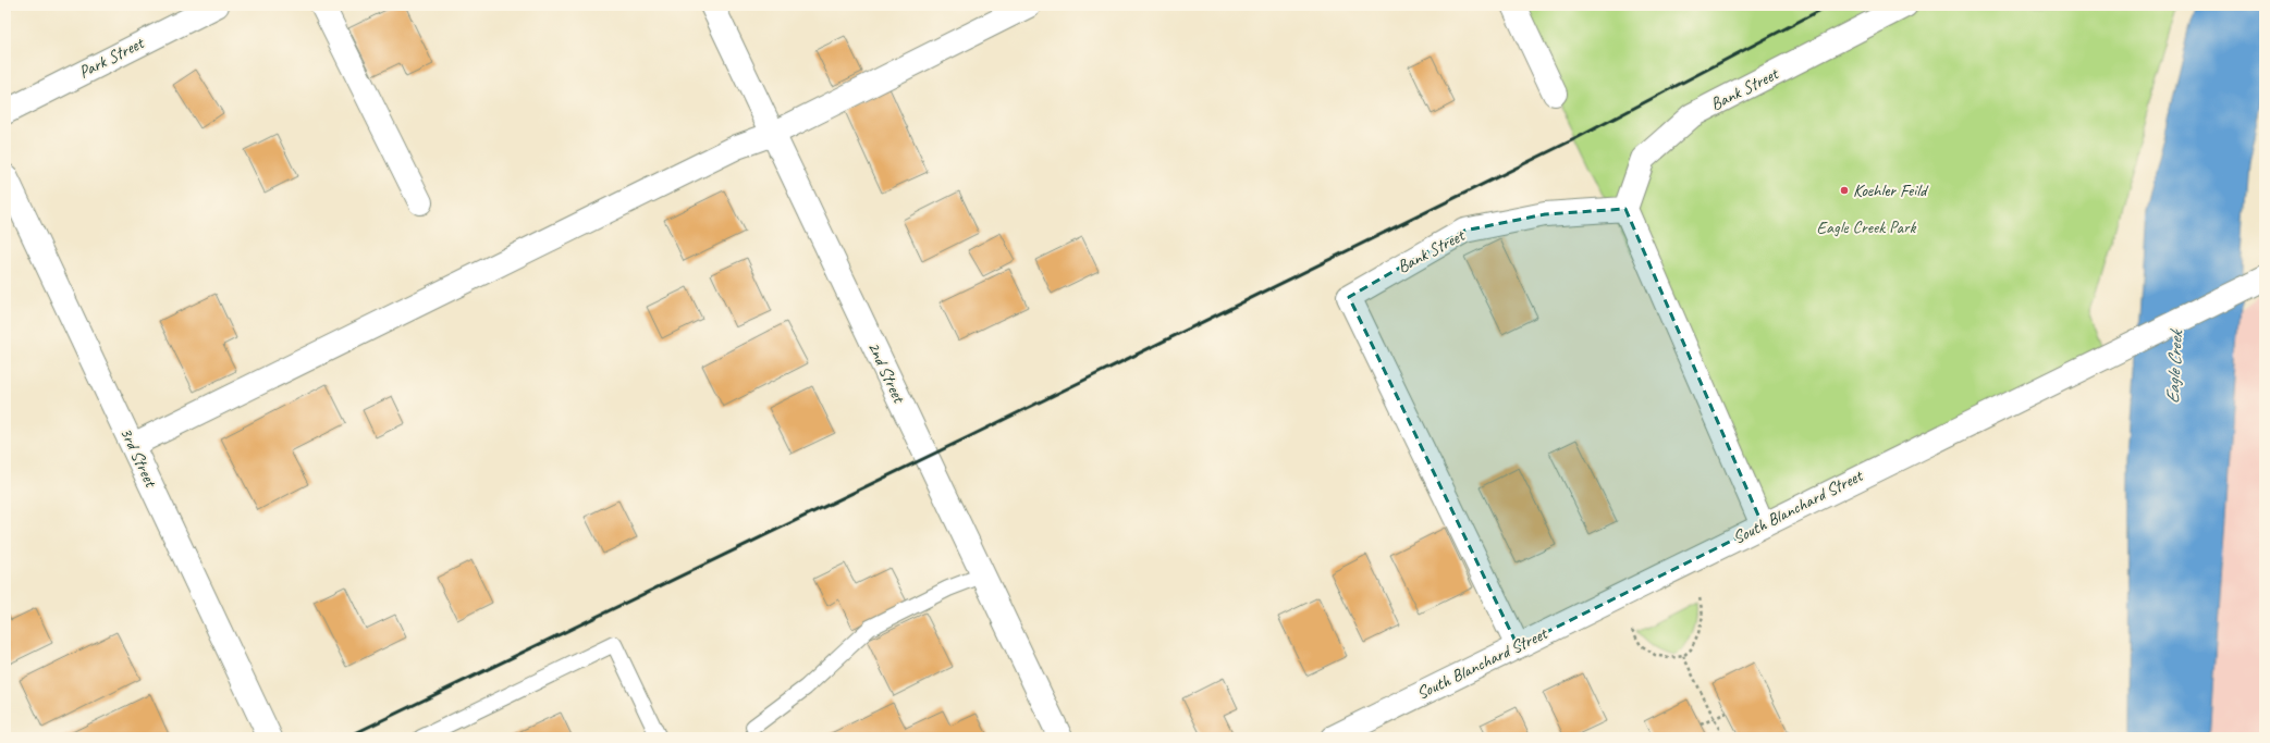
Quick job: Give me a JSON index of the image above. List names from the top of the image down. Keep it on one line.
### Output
{"streets":{"street":["Park Street","Bank Street","2nd Street","3rd Street","South Blanchard Street"]},"crossings":[["Bank Street","South Blanchard Street"]],"water":["Eagle Creek"],"parks":["Eagle Creek Park"],"places":["Koehler Feild"]}
